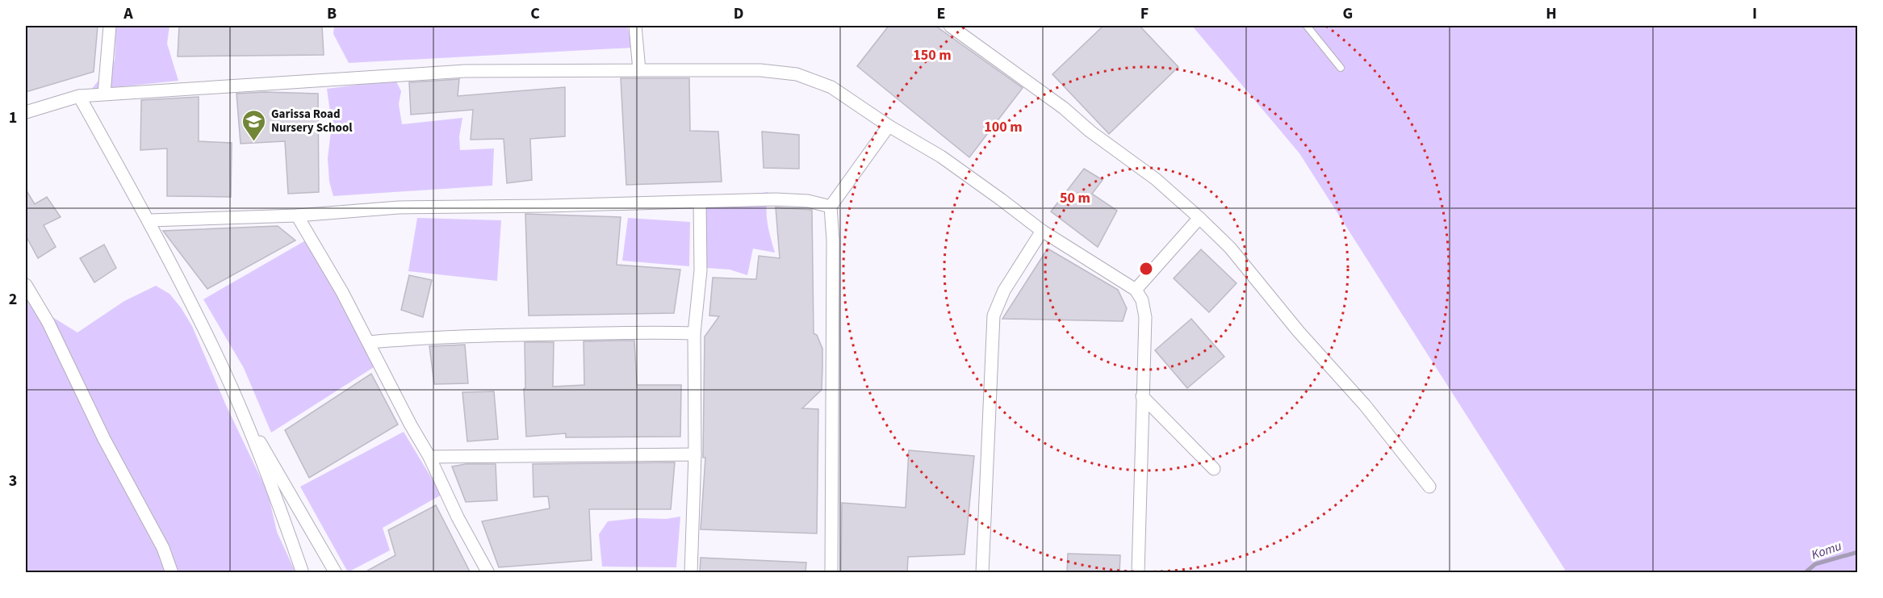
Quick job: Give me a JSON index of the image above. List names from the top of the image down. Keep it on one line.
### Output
{"water":["Komu"],"places":{"school or university":["Garissa Road Nursery School"]},"grid":{"columns":["A","B","C","D","E","F","G","H","I"],"rows":["1","2","3"]},"rings":["150 m","100 m","50 m"]}
